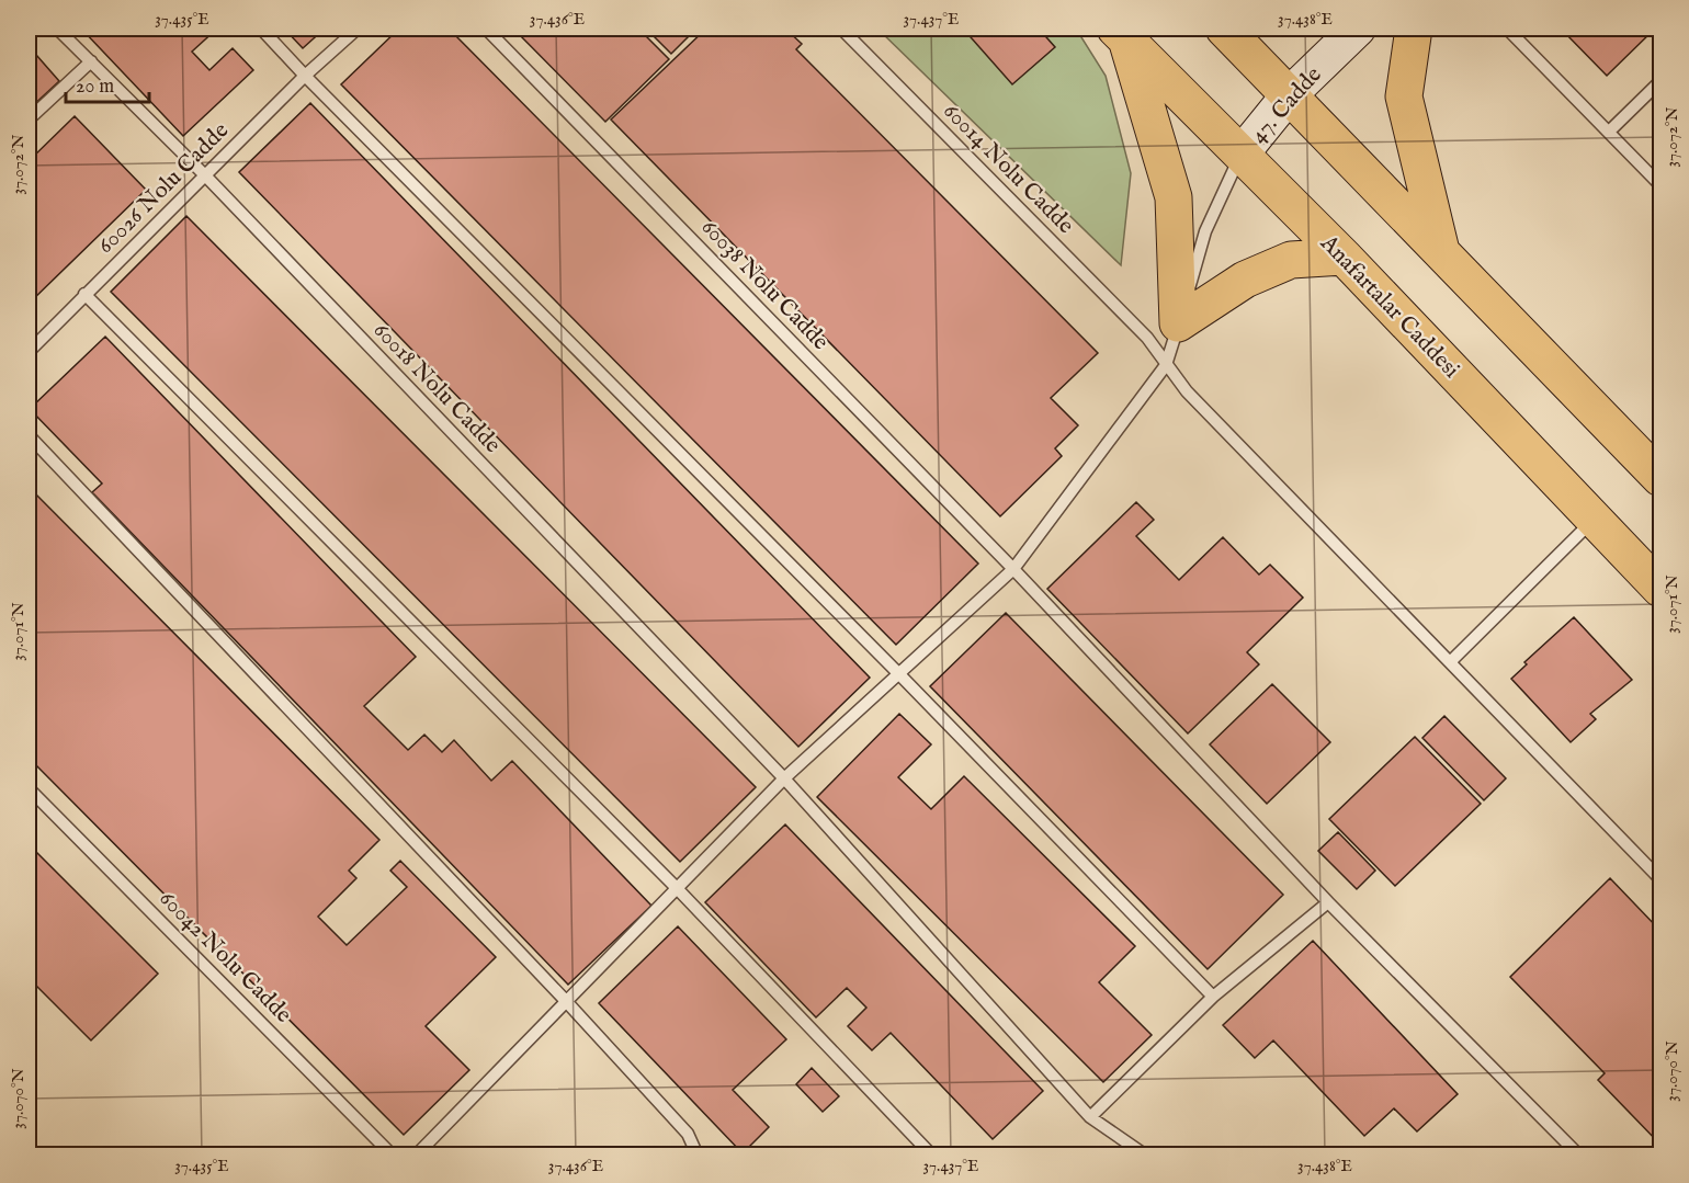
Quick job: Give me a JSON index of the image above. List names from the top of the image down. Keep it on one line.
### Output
{"streets":{"main road":["Anafartalar Caddesi"],"street":["47. Cadde"],"lane":["60014 Nolu Cadde","60026 Nolu Cadde","60038 Nolu Cadde","60018 Nolu Cadde","60042 Nolu Cadde"]},"crossings":[["47. Cadde","Anafartalar Caddesi"],["60026 Nolu Cadde","60018 Nolu Cadde"]],"scale_bar":"20 m","coordinates":["37.435°E","37.436°E","37.437°E","37.438°E","37.072°N","37.071°N","37.070°N"]}
